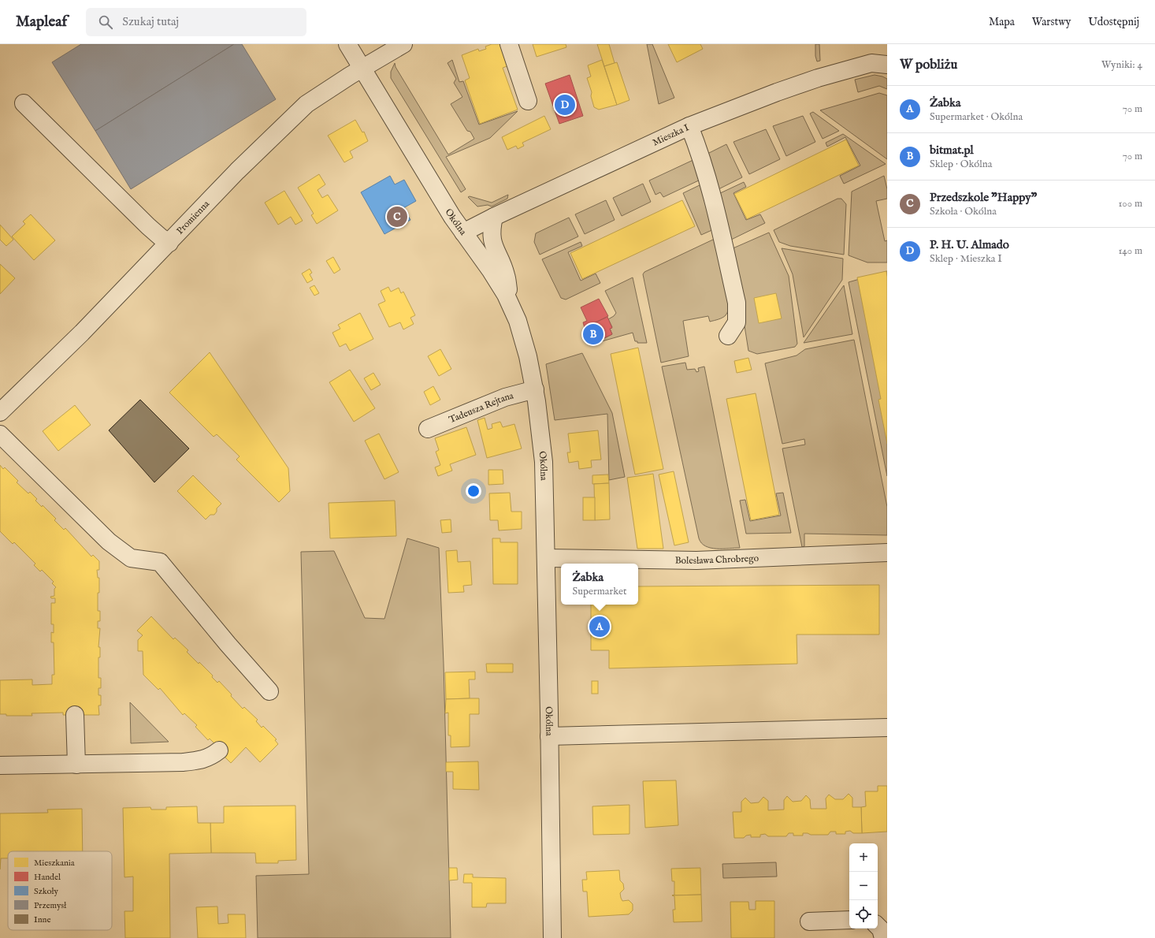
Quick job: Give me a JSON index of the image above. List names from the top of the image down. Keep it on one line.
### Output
{"streets":{"street":["Mieszka I","Promienna","Okólna","Tadeusza Rejtana","Bolesława Chrobrego"]},"crossings":[["Mieszka I","Okólna"],["Promienna","Okólna"],["Okólna","Tadeusza Rejtana"],["Okólna","Bolesława Chrobrego"]],"legend":["Mieszkania","Handel","Szkoły","Przemysł","Inne"],"page":{"header":"Mapleaf","search":"Szukaj tutaj","nav":["Mapa","Warstwy","Udostępnij"],"heading":["W pobliżu","Wyniki: 4"],"list":[{"mark":"A","name":"Żabka","note":"Supermarket · Okólna","value":"70 m"},{"mark":"B","name":"bitmat.pl","note":"Sklep · Okólna","value":"70 m"},{"mark":"C","name":"Przedszkole \"Happy\"","note":"Szkoła · Okólna","value":"100 m"},{"mark":"D","name":"P. H. U. Almado","note":"Sklep · Mieszka I","value":"140 m"}],"pins":["D","C","B","A"],"popup":["Żabka","Supermarket"],"map_buttons":["+","−"]}}
